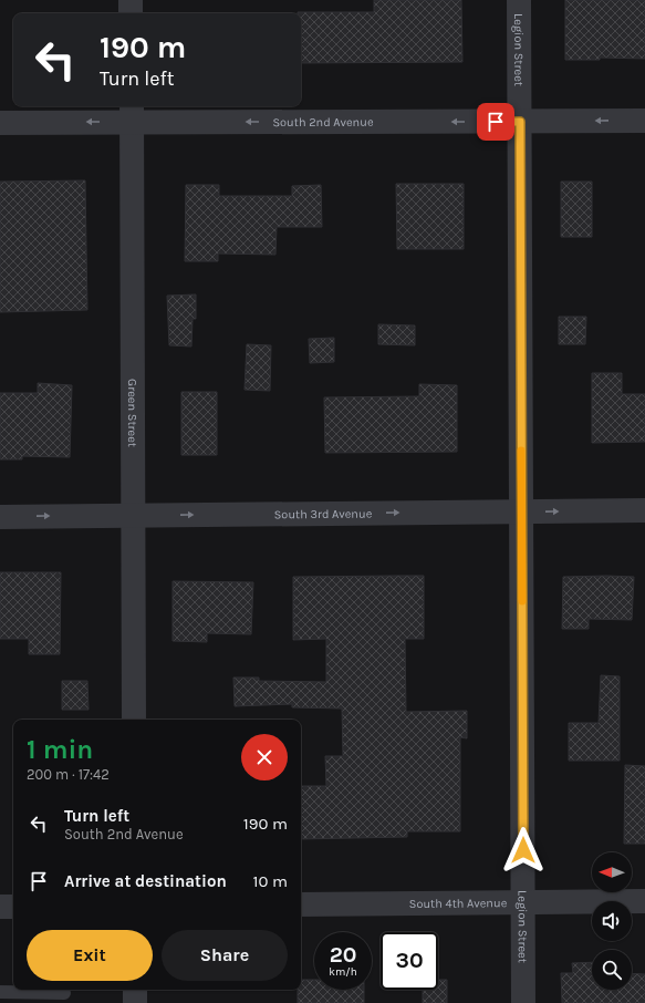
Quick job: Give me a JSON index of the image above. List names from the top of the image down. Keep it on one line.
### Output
{"streets":{"street":["Legion Street","South 2nd Avenue","Green Street","South 3rd Avenue","South 4th Avenue"]},"crossings":[["Legion Street","South 2nd Avenue"],["Legion Street","South 3rd Avenue"],["Legion Street","South 4th Avenue"],["South 2nd Avenue","Green Street"],["Green Street","South 3rd Avenue"]],"one_way":["South 2nd Avenue","South 3rd Avenue"],"north":"left","page":{"turn":["190 m","Turn left"],"heading":["1 min","200 m · 17:42"],"list":[{"name":"Turn left","note":"South 2nd Avenue","value":"190 m"},{"name":"Arrive at destination","value":"10 m"}],"buttons":["Exit","Share"],"speed":"20 km/h","limit":"30"}}
